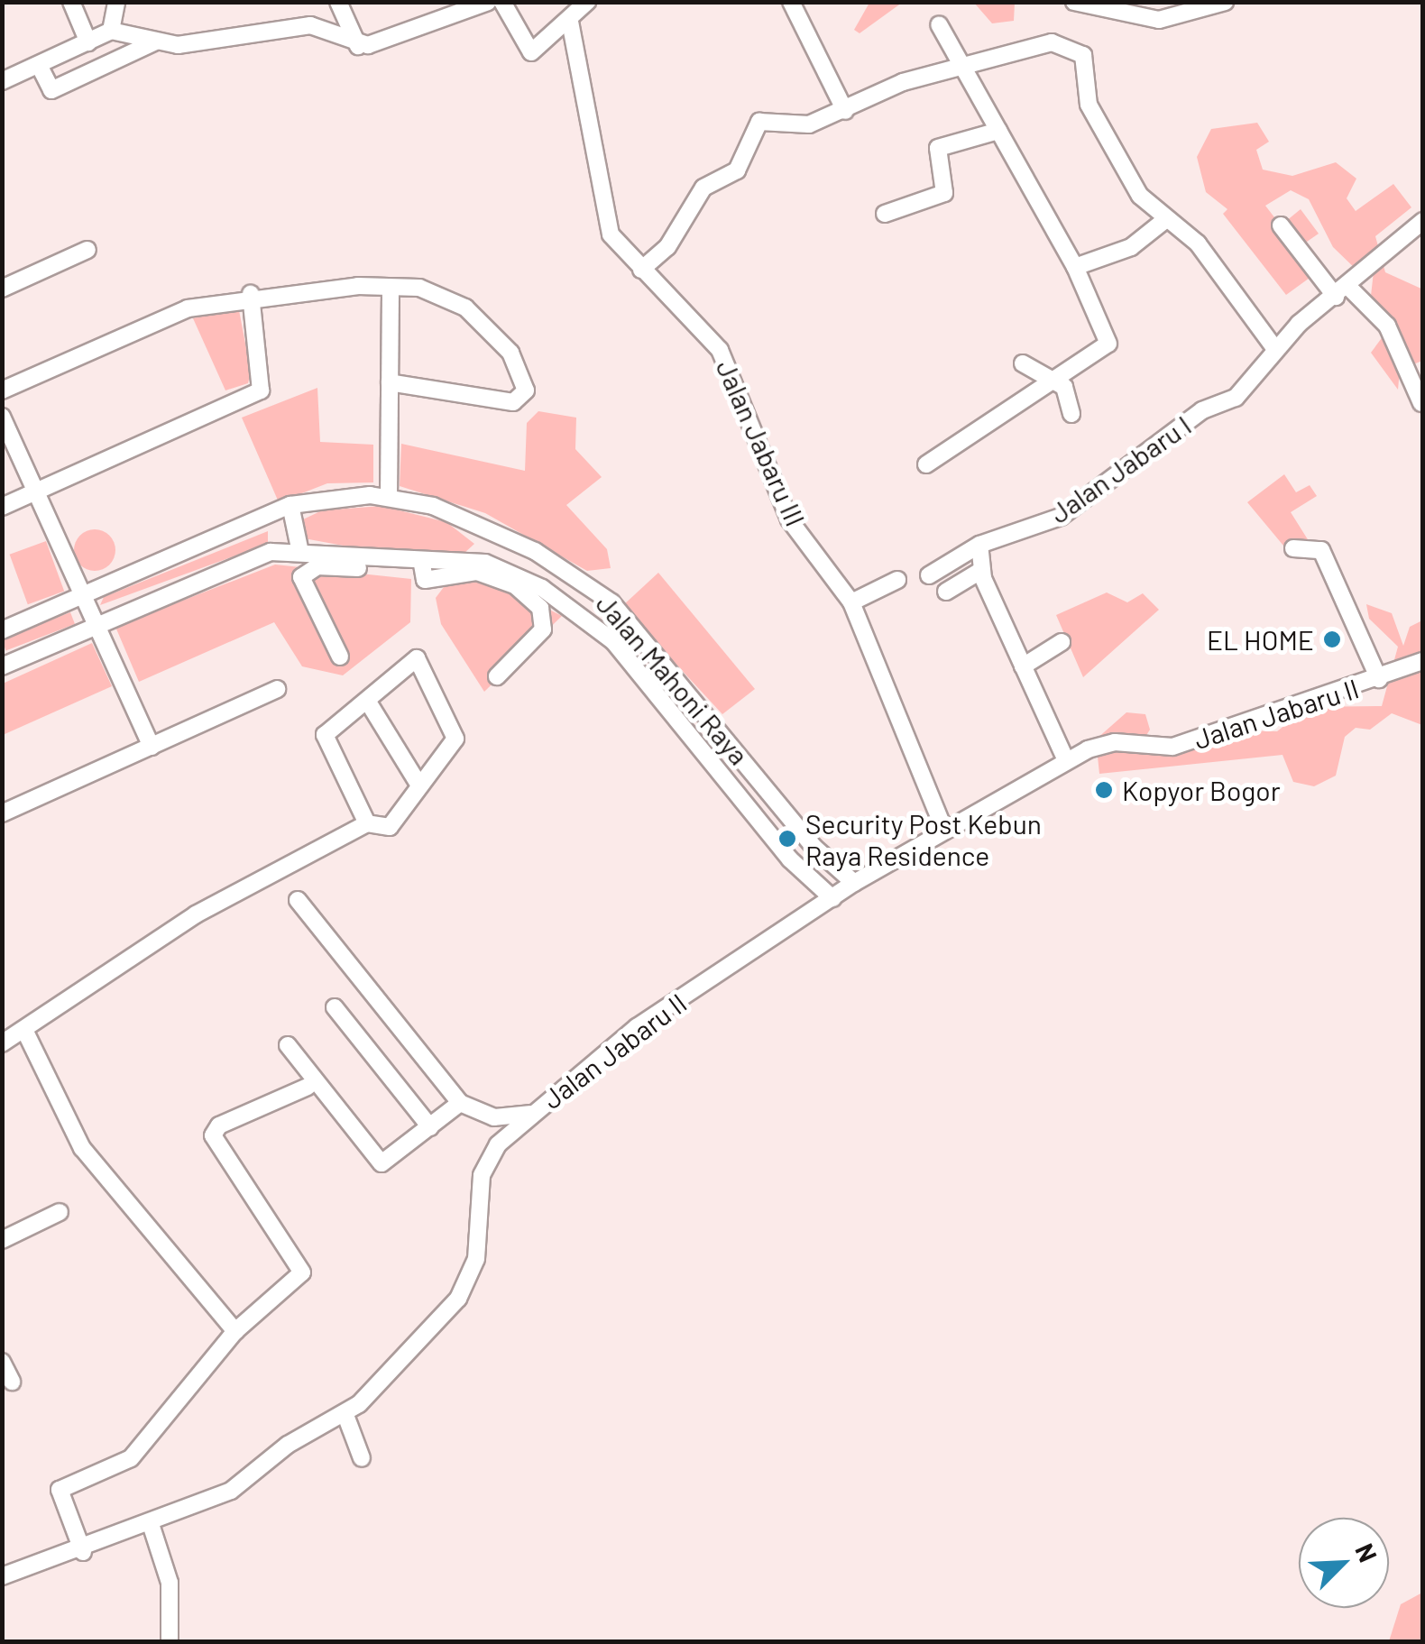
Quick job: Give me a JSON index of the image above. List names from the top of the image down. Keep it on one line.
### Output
{"streets":{"street":["Jalan Jabaru III","Jalan Jabaru I","Jalan Mahoni Raya","Jalan Jabaru II"]},"crossings":[["Jalan Jabaru III","Jalan Jabaru II"],["Jalan Mahoni Raya","Jalan Jabaru II"]],"places":["EL HOME","Kopyor Bogor","Security Post Kebun Raya Residence"],"north":"top right"}
